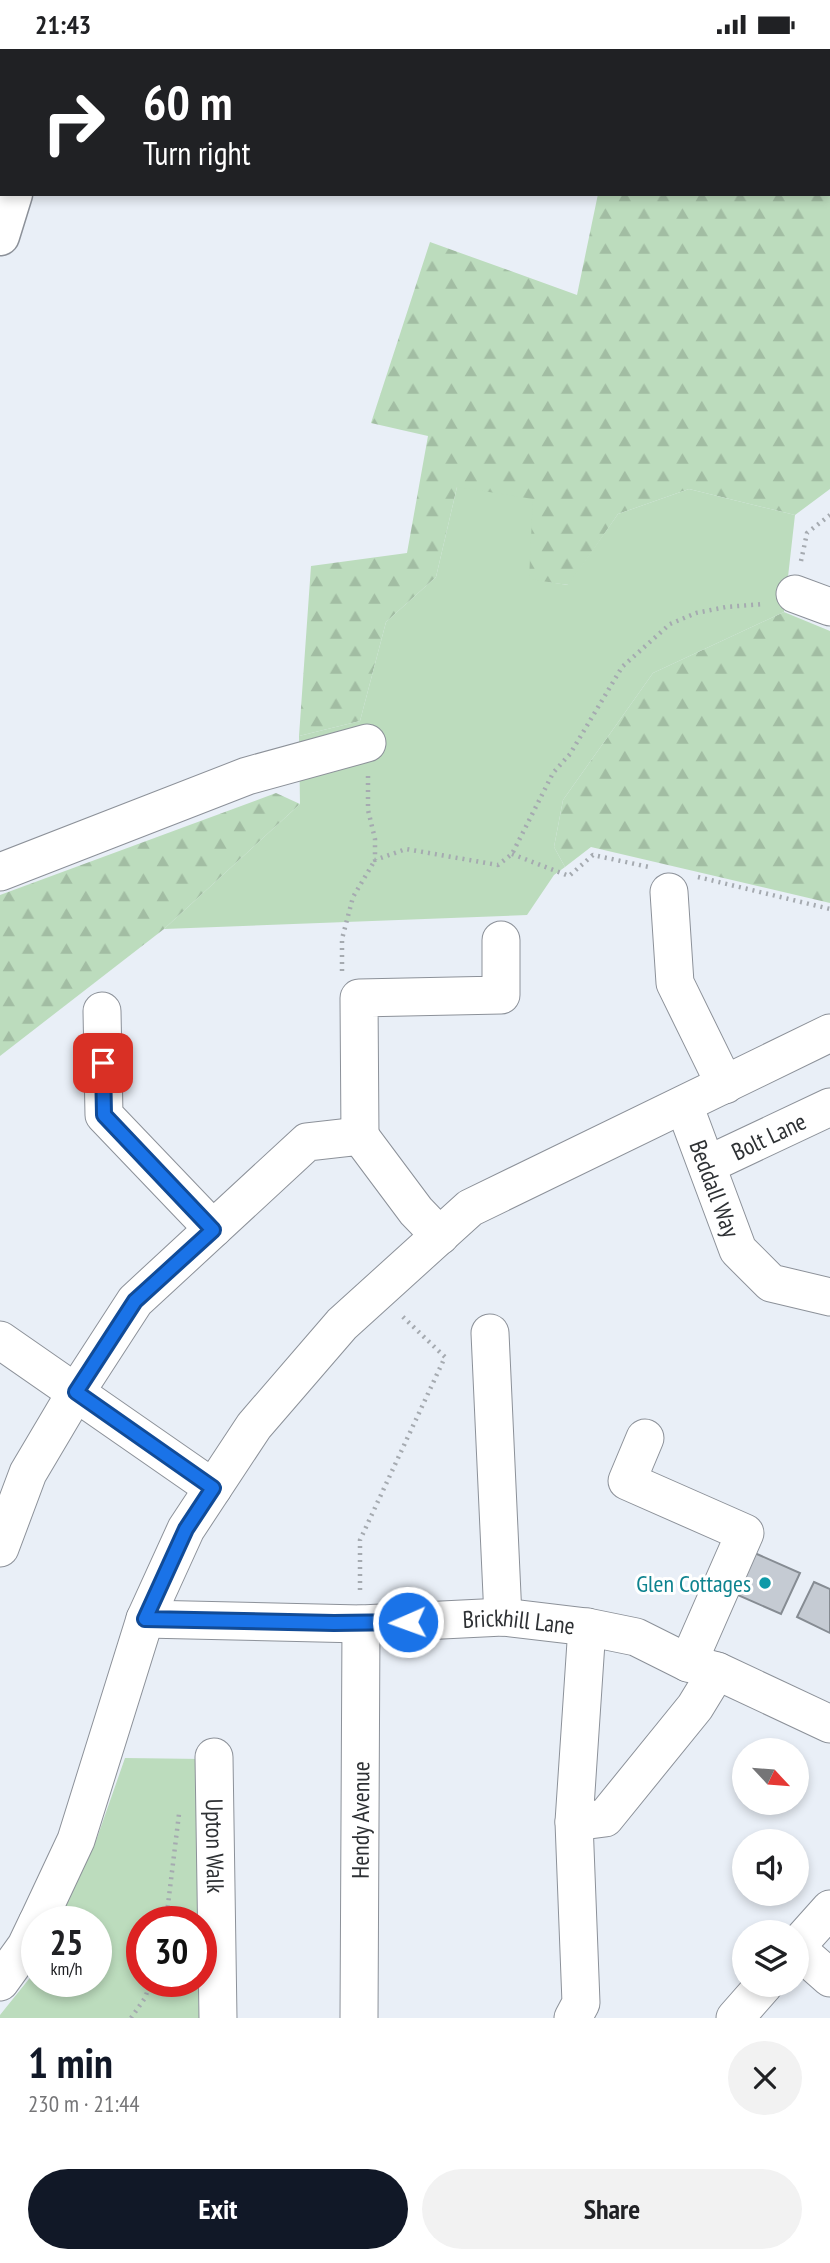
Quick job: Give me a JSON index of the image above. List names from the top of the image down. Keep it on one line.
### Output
{"streets":{"street":["Bolt Lane","Beddall Way","Brickhill Lane","Hendy Avenue","Upton Walk"]},"crossings":[["Bolt Lane","Beddall Way"],["Brickhill Lane","Hendy Avenue"]],"places":["Glen Cottages"],"north":"bottom right","page":{"status":"21:43","turn":["60 m","Turn right"],"speed":"25 km/h","limit":"30","heading":["1 min","230 m · 21:44"],"buttons":["Exit","Share"]}}
